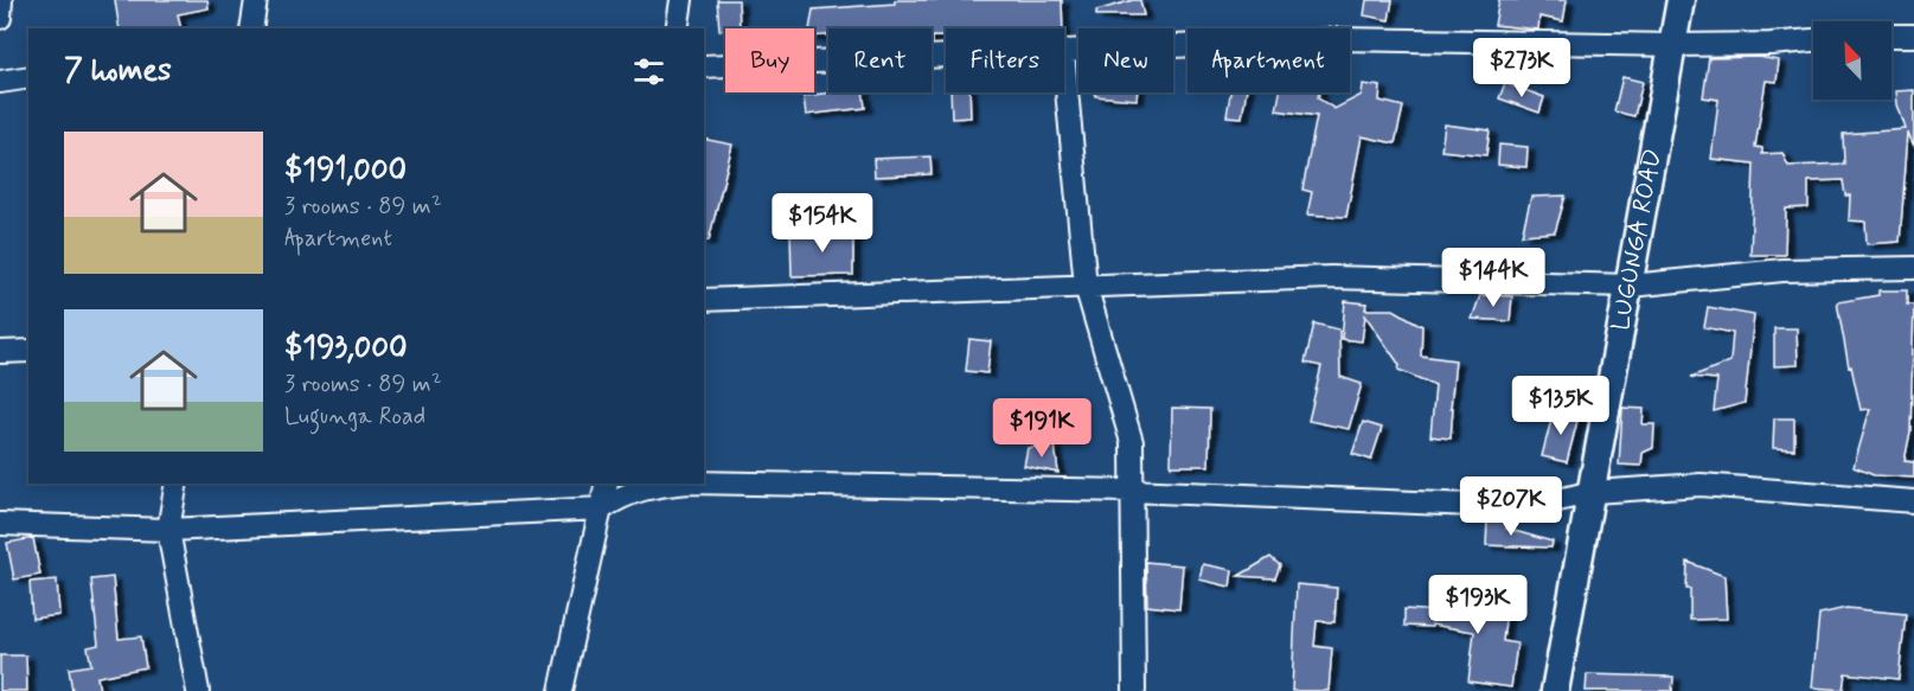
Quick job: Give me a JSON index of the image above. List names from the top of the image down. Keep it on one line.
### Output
{"streets":{"street":["LUGUNGA ROAD"]},"north":"top left","page":{"chip":["Buy","Rent","Filters","New","Apartment"],"heading":"7 homes","price":["$273K","$154K","$144K","$135K","$191K","$207K","$193K"],"list":[{"name":"$191,000","note":"3 rooms · 89 m² · Apartment"},{"name":"$193,000","note":"3 rooms · 89 m² · Lugunga Road"}]}}
